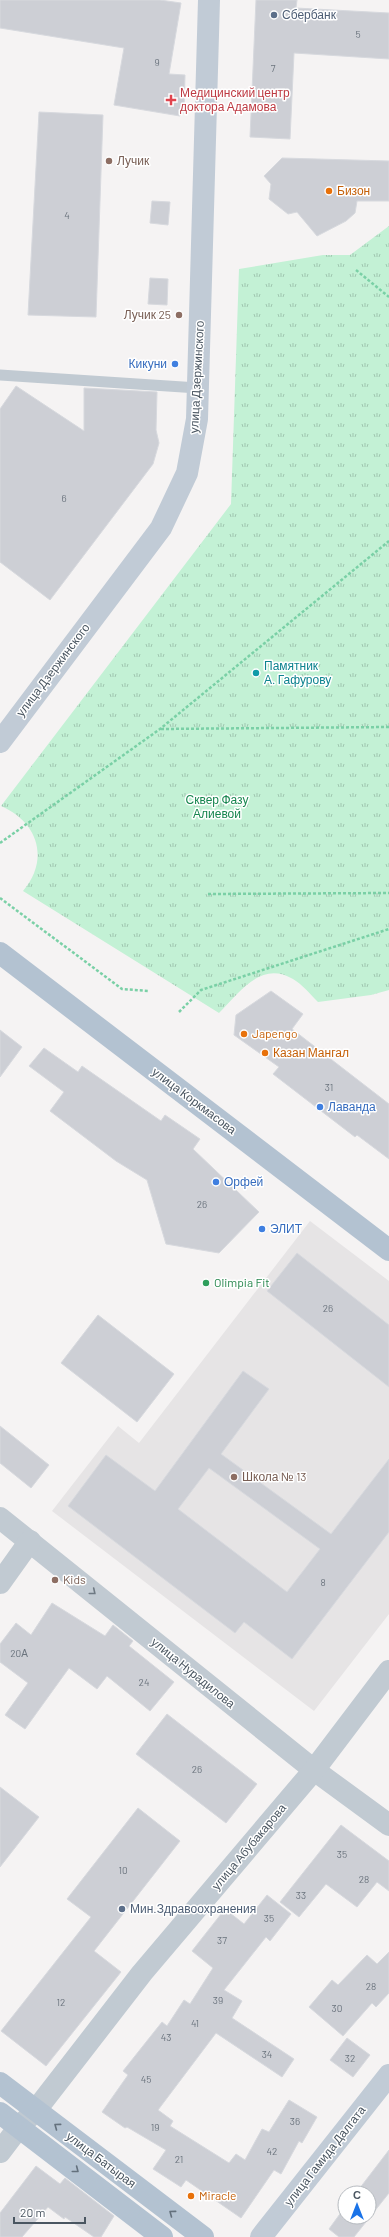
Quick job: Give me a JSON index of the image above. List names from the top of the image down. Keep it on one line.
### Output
{"streets":{"main road":["улица Коркмасова","улица Батырая"],"street":["улица Дзержинского","улица Нурадилова","улица Абубакарова","улица Гамида Далгата"]},"crossings":[["улица Нурадилова","улица Абубакарова"],["улица Абубакарова","улица Батырая"]],"one_way":["улица Нурадилова"],"parks":["Сквер Фазу Алиевой"],"places":{"other":["Сбербанк","Лучик","Бизон","Лучик 25","Кикуни","Памятник А. Гафурову","Japengo","Казан Мангал","Лаванда","Орфей","ЭЛИТ","Olimpia Fit","Школа № 13","Kids","Мин.Здравоохранения","Miracle"],"health":["Медицинский центр доктора Адамова"]},"house_numbers":["5","9","7","4","6","31","26","26","8","20А","24","26","35","10","28","33","35","37","28","39","12","30","41","43","34","32","45","36","19","42","21"],"scale_bar":"20 m","north":"top"}
